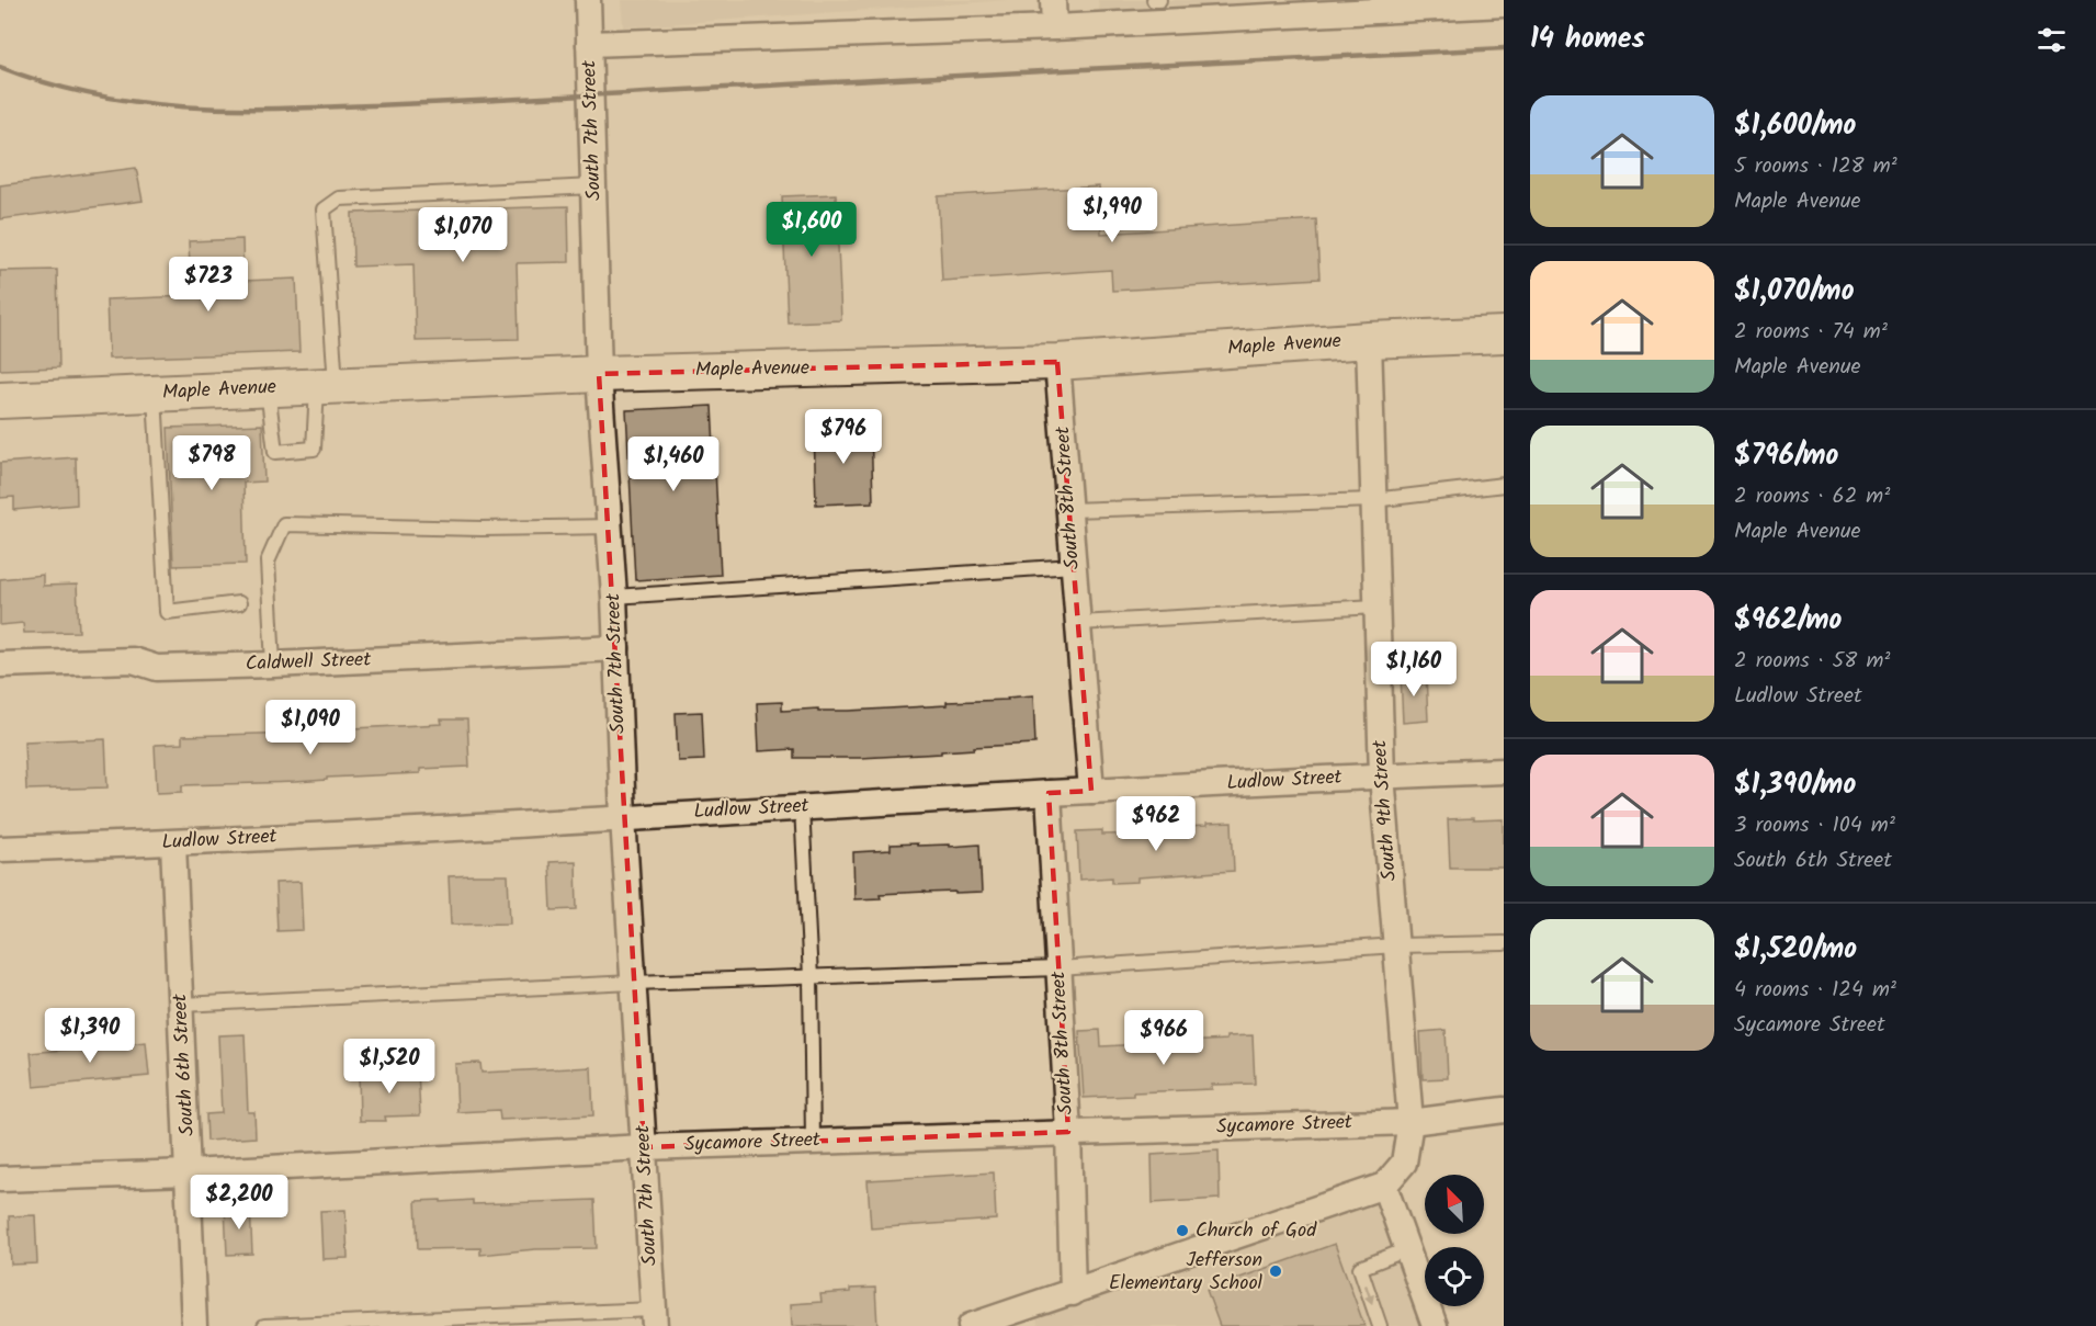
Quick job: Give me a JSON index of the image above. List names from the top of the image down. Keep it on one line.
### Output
{"streets":{"street":["South 7th Street","Maple Avenue","South 8th Street","Caldwell Street","Ludlow Street","South 9th Street","South 6th Street","Sycamore Street"]},"crossings":[["South 7th Street","Maple Avenue"],["South 7th Street","Caldwell Street"],["South 7th Street","Ludlow Street"],["South 7th Street","Sycamore Street"],["Maple Avenue","South 8th Street"],["Maple Avenue","South 9th Street"],["South 8th Street","Ludlow Street"],["South 8th Street","Sycamore Street"],["Ludlow Street","South 9th Street"],["Ludlow Street","South 6th Street"],["South 9th Street","Sycamore Street"],["South 6th Street","Sycamore Street"]],"places":["Church of God","Jefferson Elementary School"],"north":"top left","page":{"heading":"14 homes","list":[{"name":"$1,600/mo","note":"5 rooms · 128 m² · Maple Avenue"},{"name":"$1,070/mo","note":"2 rooms · 74 m² · Maple Avenue"},{"name":"$796/mo","note":"2 rooms · 62 m² · Maple Avenue"},{"name":"$962/mo","note":"2 rooms · 58 m² · Ludlow Street"},{"name":"$1,390/mo","note":"3 rooms · 104 m² · South 6th Street"},{"name":"$1,520/mo","note":"4 rooms · 124 m² · Sycamore Street"}],"price":["$1,990","$1,600","$1,070","$723","$796","$798","$1,460","$1,160","$1,090","$962","$1,390","$966","$1,520","$2,200"]}}
